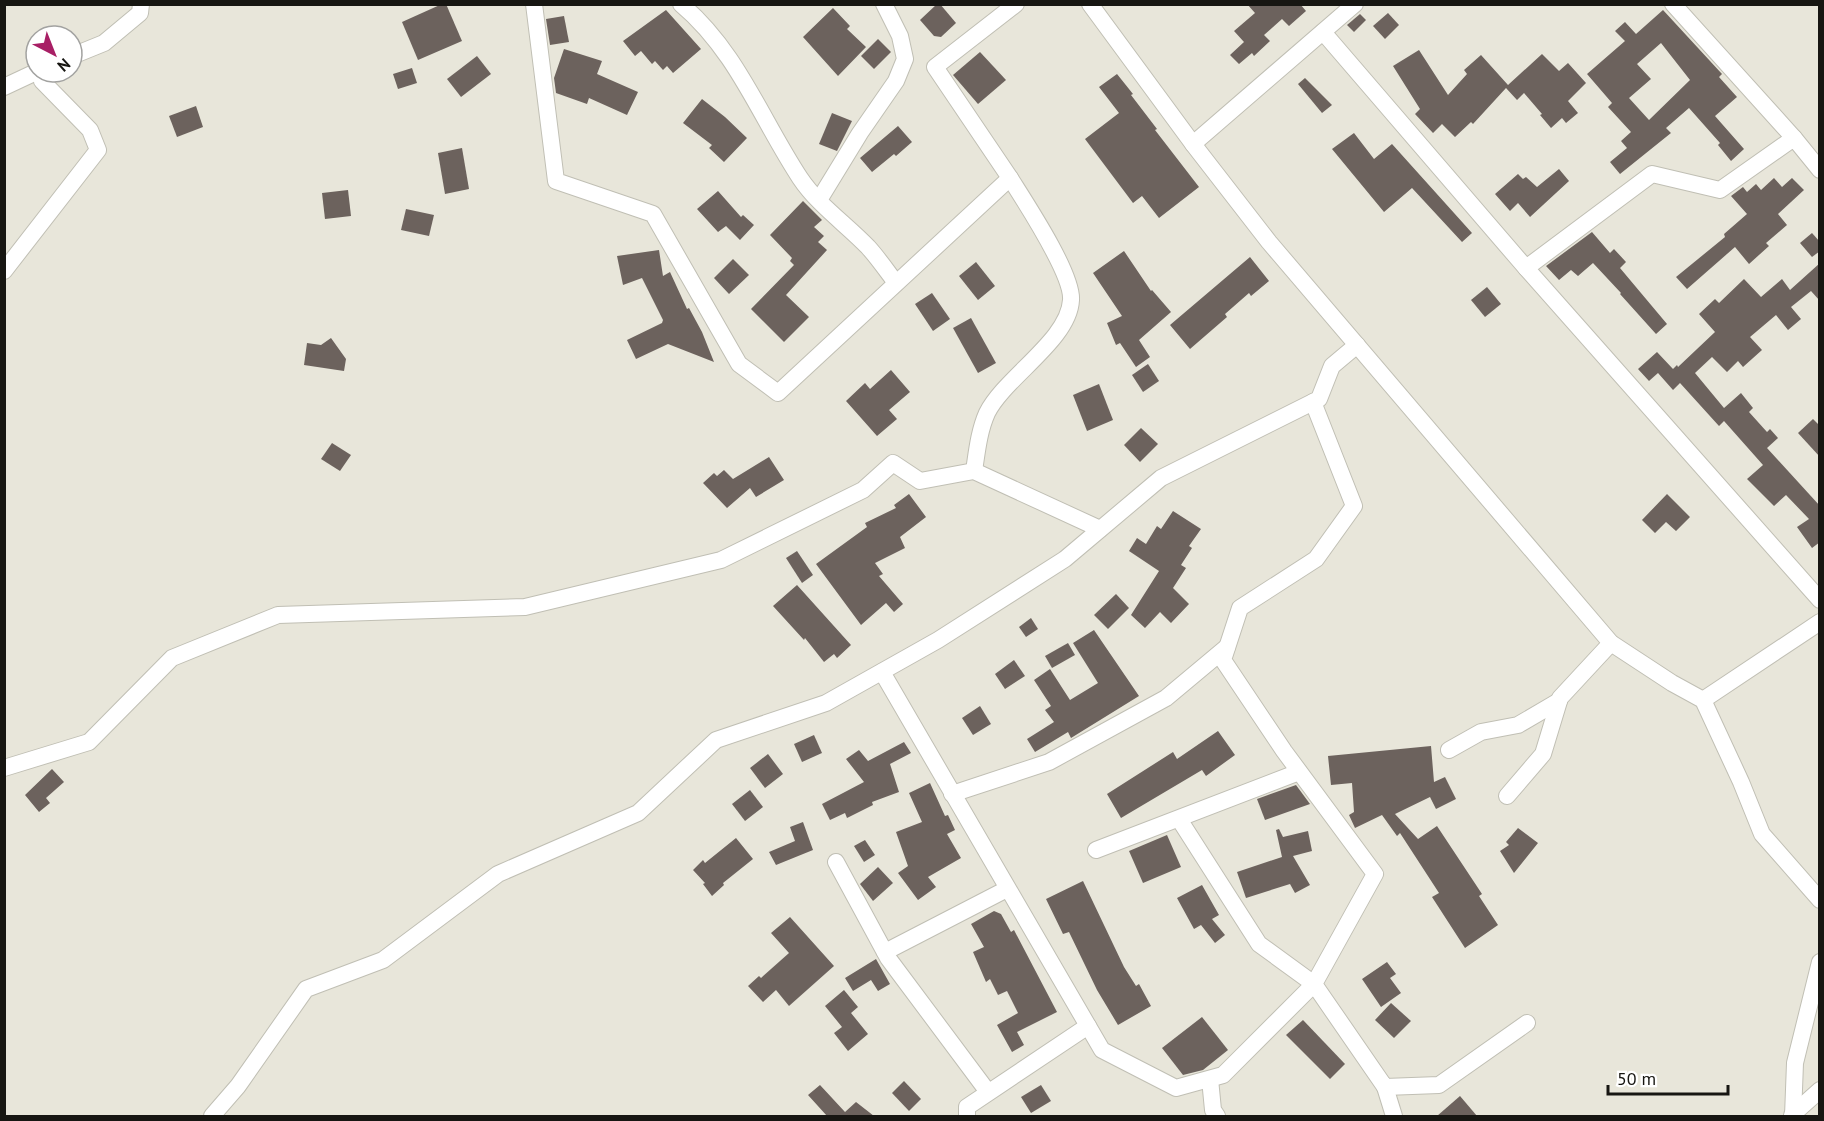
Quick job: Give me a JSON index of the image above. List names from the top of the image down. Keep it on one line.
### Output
{"scale_bar":"50 m","north":"bottom right"}
